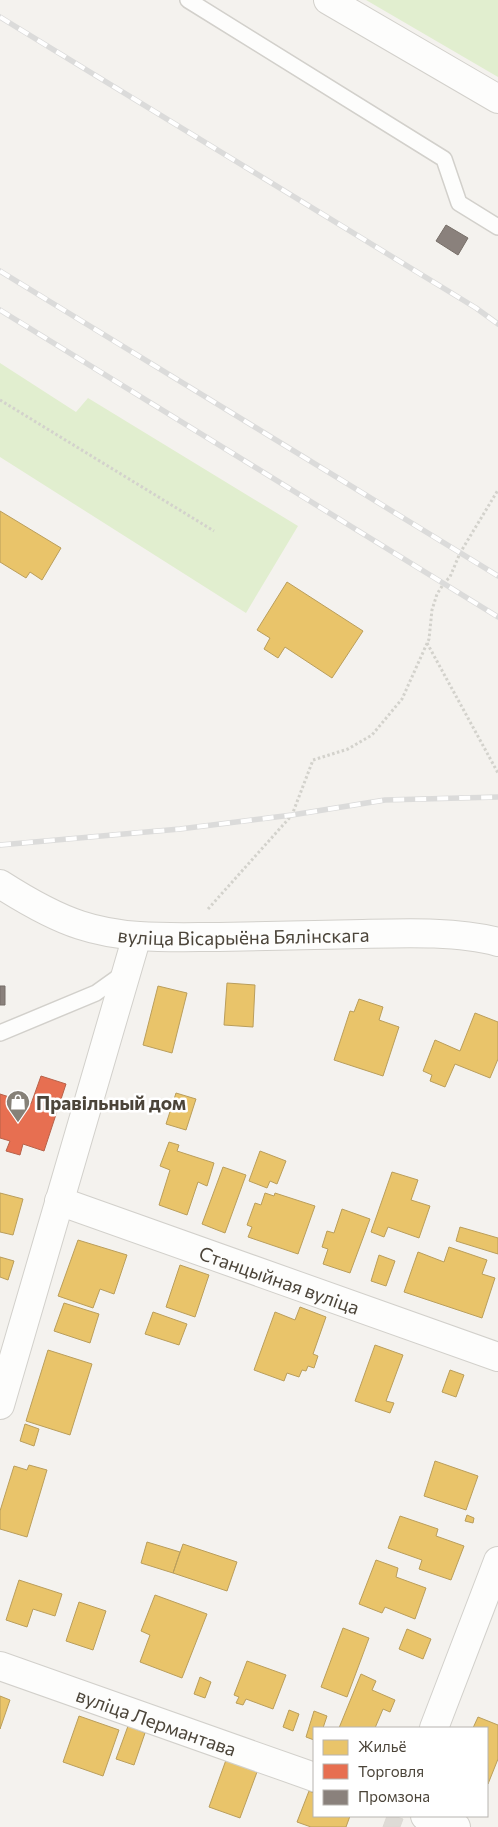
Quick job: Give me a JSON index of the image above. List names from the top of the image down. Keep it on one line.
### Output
{"streets":{"street":["вуліца Вісарыёна Бялінскага","Станцыйная вуліца","вуліца Лермантава"]},"places":{"shop":["Правільный дом"]},"legend":["Жильё","Торговля","Промзона"]}
